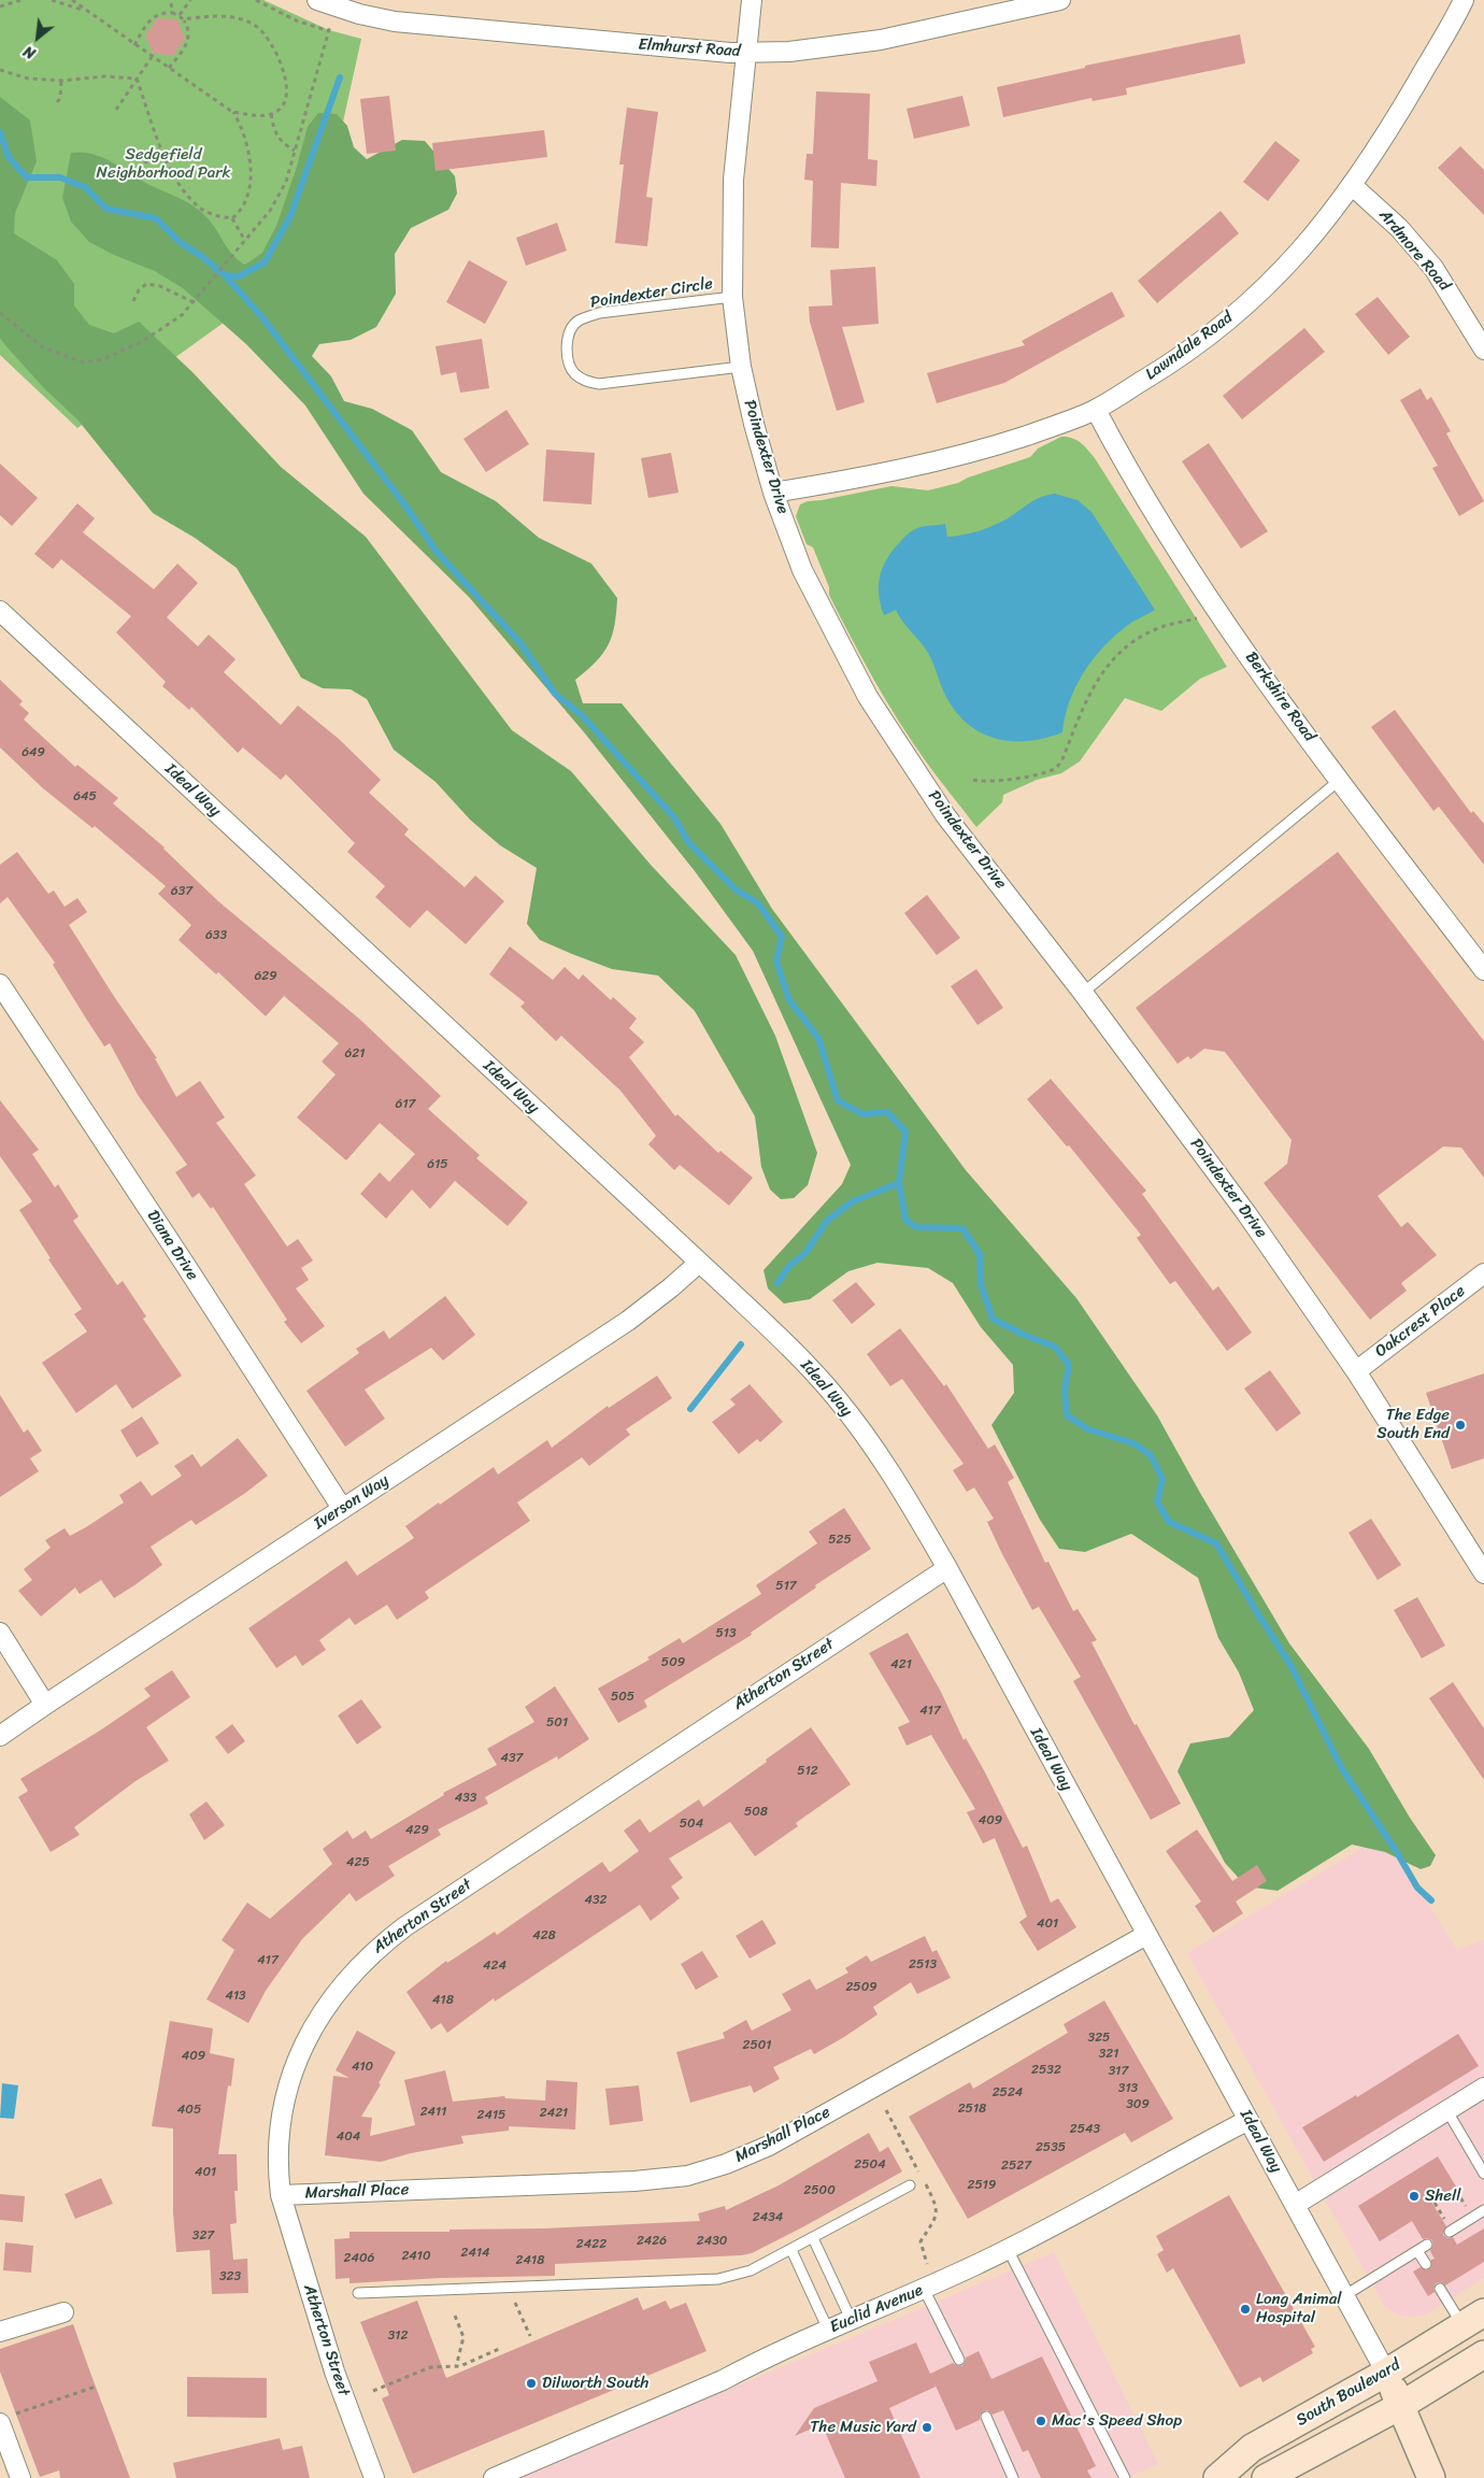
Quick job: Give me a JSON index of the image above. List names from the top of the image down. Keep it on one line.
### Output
{"streets":{"main road":["South Boulevard"],"street":["Elmhurst Road","Ardmore Road","Lawndale Road","Poindexter Drive","Berkshire Road","Ideal Way","Diana Drive","Oakcrest Place","Iverson Way","Atherton Street","Marshall Place","Euclid Avenue"],"lane":["Poindexter Circle"]},"crossings":[["Elmhurst Road","Poindexter Drive"],["Ardmore Road","Lawndale Road"],["Poindexter Circle","Poindexter Drive"],["Lawndale Road","Poindexter Drive"],["Lawndale Road","Berkshire Road"],["Poindexter Drive","Oakcrest Place"],["Ideal Way","Iverson Way"],["Ideal Way","Atherton Street"],["Ideal Way","Marshall Place"],["Ideal Way","Euclid Avenue"],["Ideal Way","South Boulevard"],["Diana Drive","Iverson Way"],["Atherton Street","Marshall Place"]],"parks":["Sedgefield Neighborhood Park"],"places":["The Edge South End","Shell","Long Animal Hospital","Dilworth South","Mac's Speed Shop","The Music Yard"],"house_numbers":["649","645","637","633","629","621","617","615","525","517","513","509","421","505","417","501","437","512","433","508","409","504","429","425","432","401","428","417","2513","424","2509","413","418","325","2501","321","409","410","2532","317","313","2524","309","2518","405","2411","2421","2415","2543","404","2535","2504","2527","401","2519","2500","2434","327","2426","2430","2422","2414","2410","2406","2418","323","312"],"north":"bottom left"}
